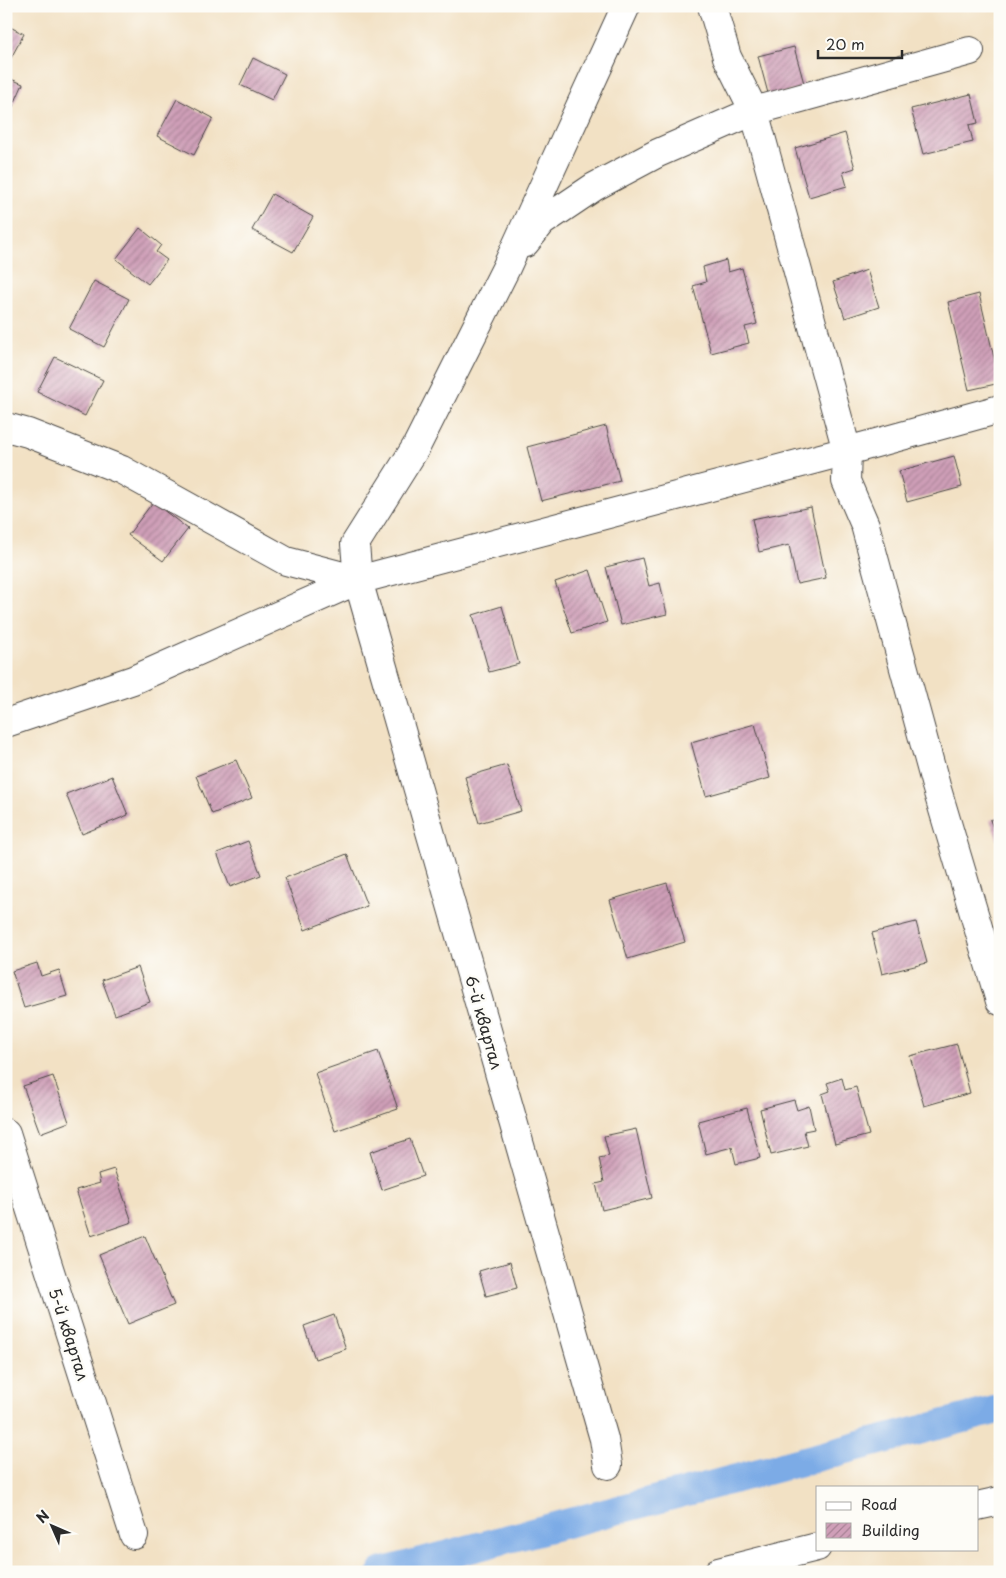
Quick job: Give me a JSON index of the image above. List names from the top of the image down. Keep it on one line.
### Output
{"streets":{"street":["6-й квартал","5-й квартал"]},"legend":["Road","Building"],"scale_bar":"20 m","north":"top left"}
